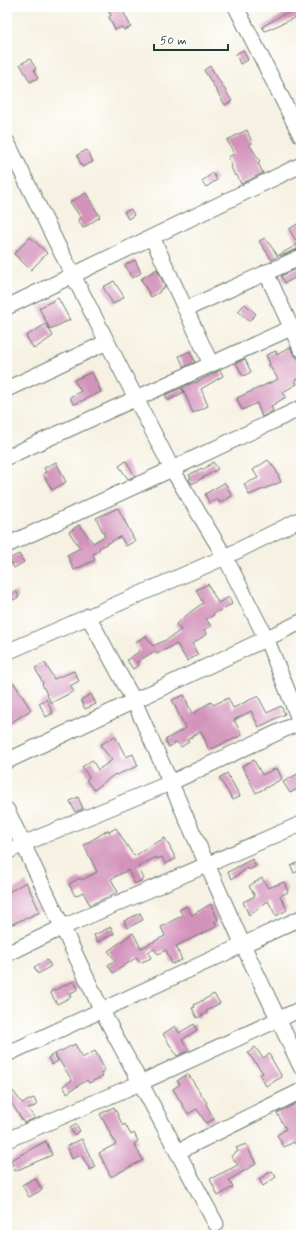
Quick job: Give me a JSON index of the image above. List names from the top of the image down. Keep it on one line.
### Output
{"scale_bar":"50 m"}
